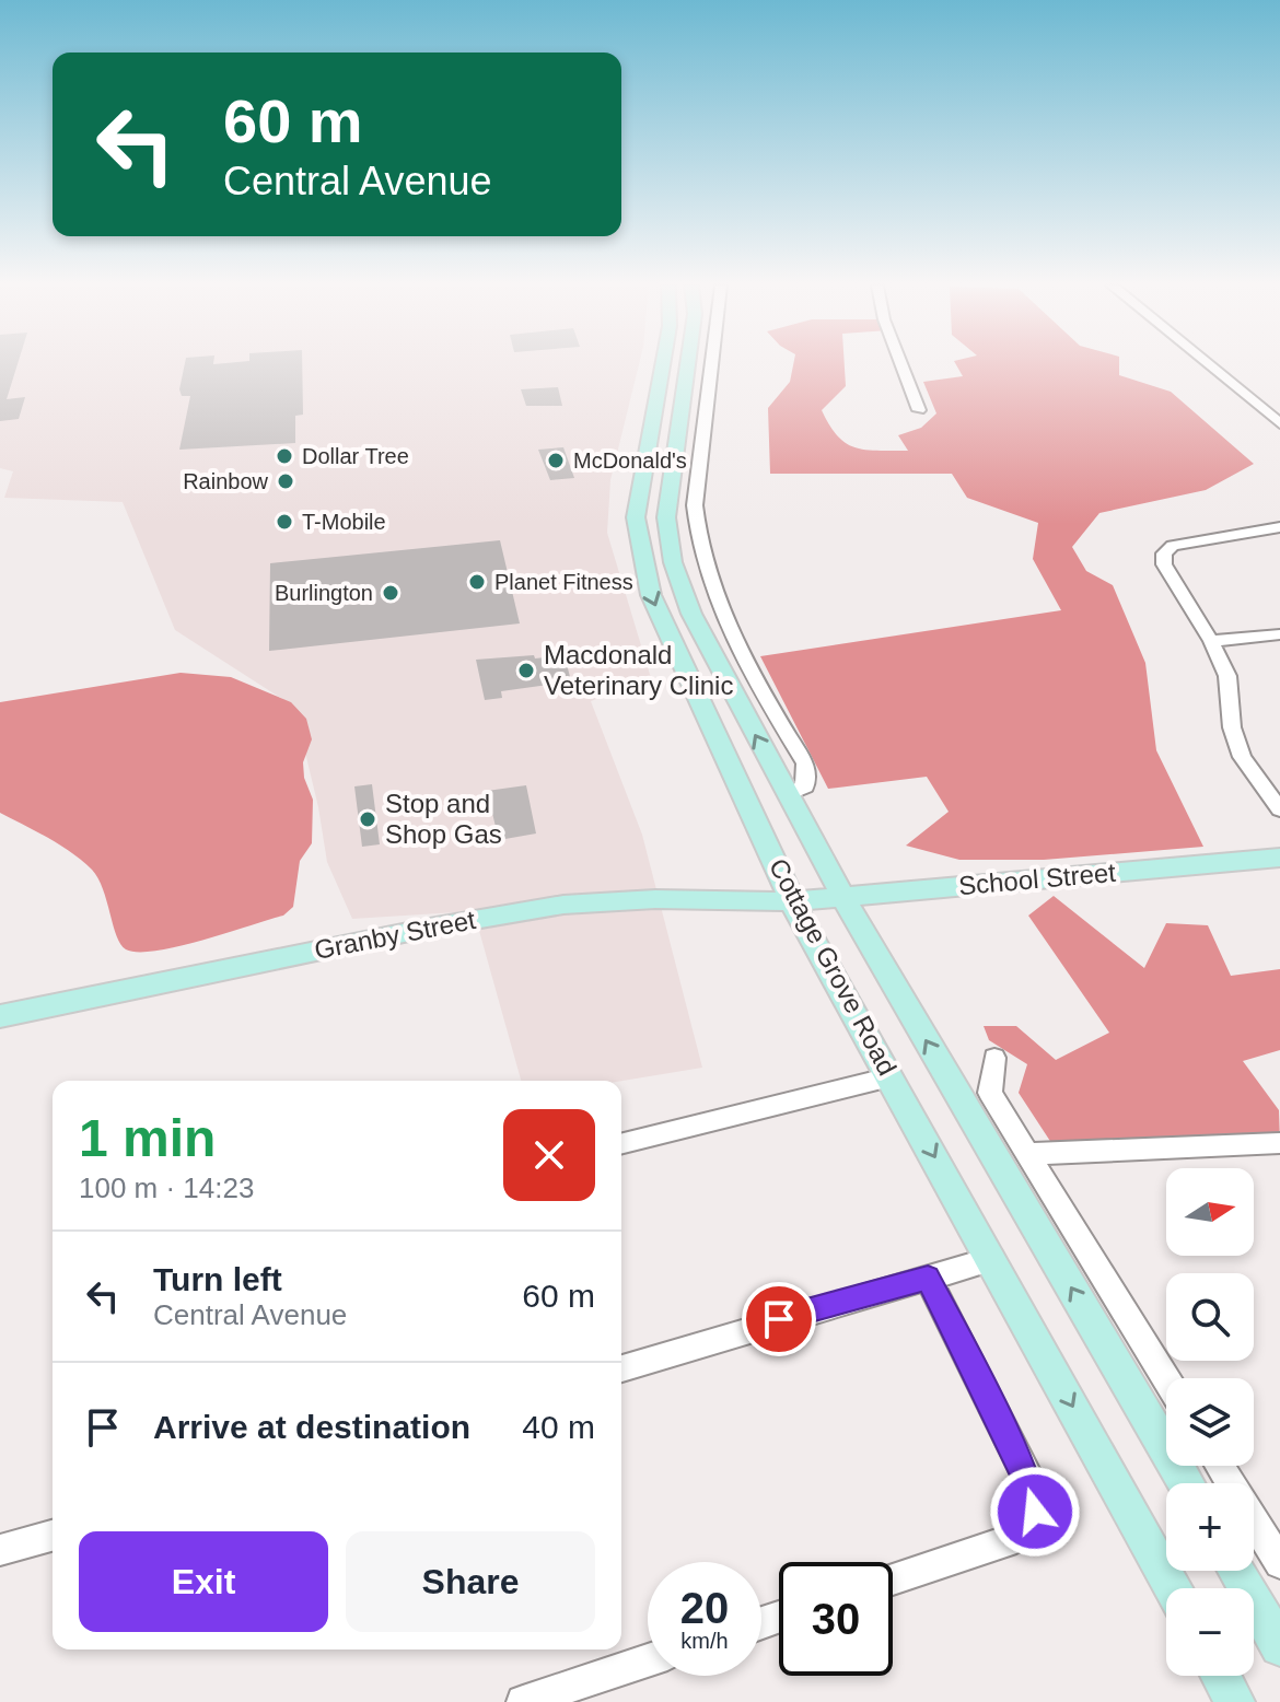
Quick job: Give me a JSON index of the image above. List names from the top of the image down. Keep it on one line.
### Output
{"streets":{"main road":["School Street","Granby Street","Cottage Grove Road"]},"crossings":[["School Street","Granby Street"],["School Street","Cottage Grove Road"],["Granby Street","Cottage Grove Road"]],"places":["Dollar Tree","McDonald's","Rainbow","T-Mobile","Planet Fitness","Burlington","Macdonald Veterinary Clinic","Stop and Shop Gas"],"north":"right","page":{"turn":["60 m","Central Avenue"],"heading":["1 min","100 m · 14:23"],"map_buttons":["+","−"],"list":[{"name":"Turn left","note":"Central Avenue","value":"60 m"},{"name":"Arrive at destination","value":"40 m"}],"buttons":["Exit","Share"],"speed":"20 km/h","limit":"30"}}
